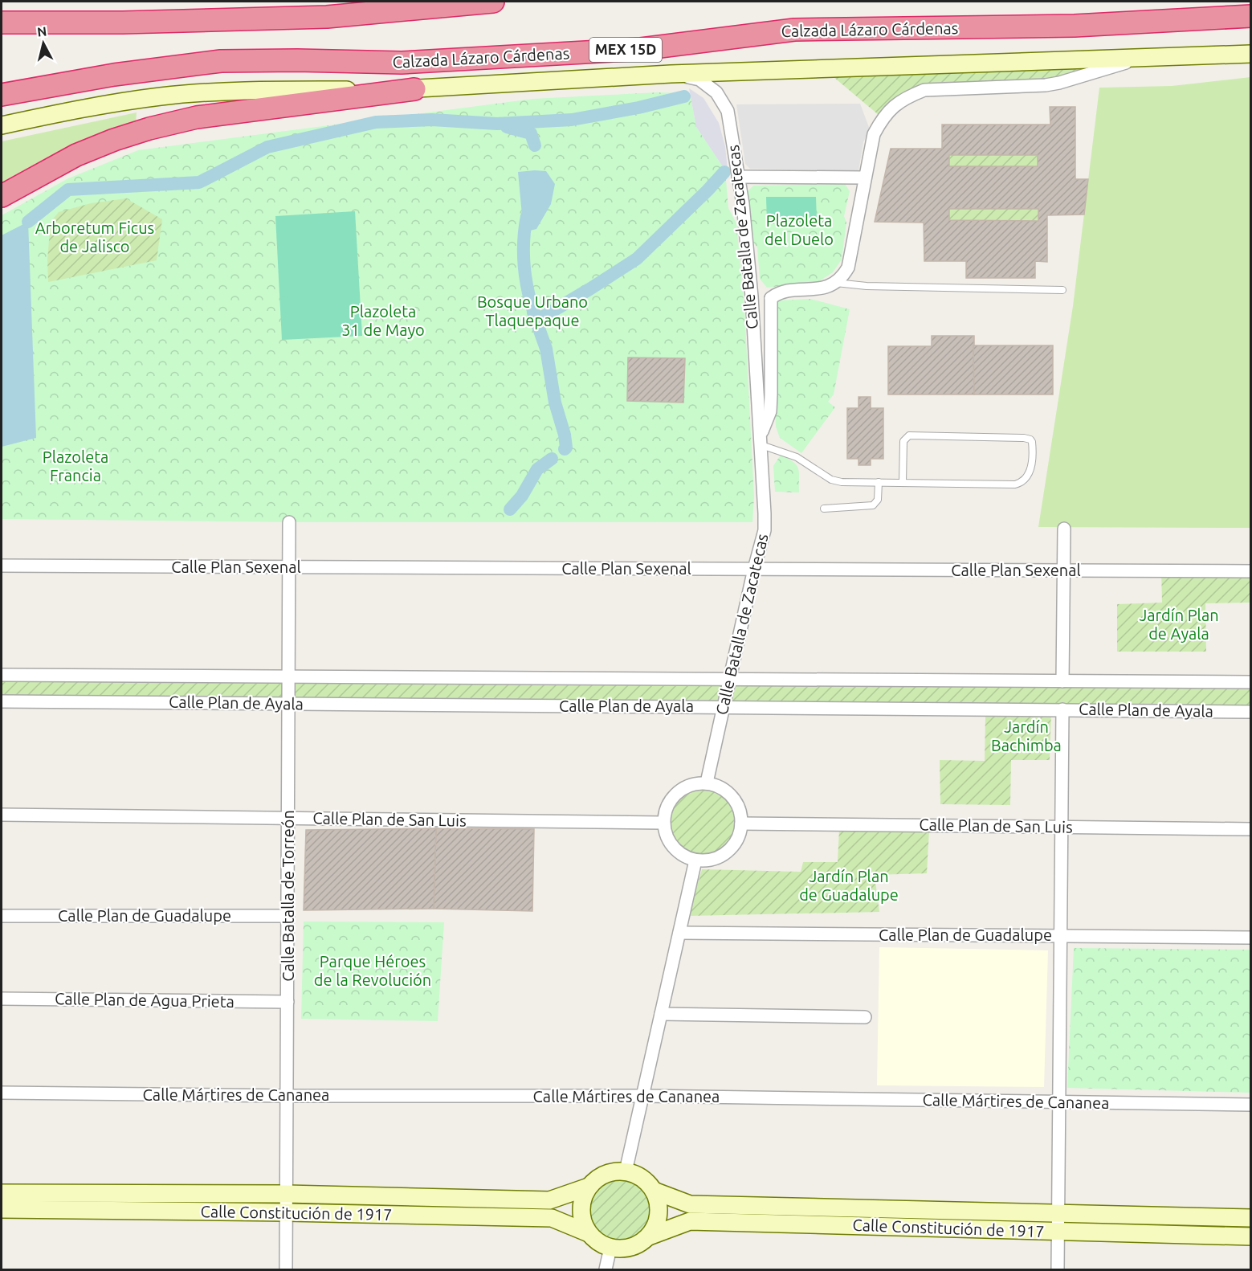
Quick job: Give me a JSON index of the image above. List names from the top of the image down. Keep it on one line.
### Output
{"streets":{"highway":["Calzada Lázaro Cárdenas","MEX 15D"],"street":["Calle Batalla de Zacatecas","Calle Plan Sexenal","Calle Plan de Ayala","Calle Plan de San Luis","Calle Batalla de Torreón","Calle Plan de Guadalupe","Calle Plan de Agua Prieta","Calle Mártires de Cananea","Calle Constitución de 1917"]},"crossings":[["Calzada Lázaro Cárdenas","Calle Batalla de Zacatecas"],["Calle Batalla de Zacatecas","Calle Plan Sexenal"],["Calle Batalla de Zacatecas","Calle Plan de Ayala"],["Calle Batalla de Zacatecas","Calle Plan de San Luis"],["Calle Plan Sexenal","Calle Batalla de Torreón"],["Calle Plan de Ayala","Calle Batalla de Torreón"],["Calle Plan de San Luis","Calle Batalla de Torreón"],["Calle Batalla de Torreón","Calle Plan de Guadalupe"],["Calle Batalla de Torreón","Calle Plan de Agua Prieta"],["Calle Batalla de Torreón","Calle Mártires de Cananea"],["Calle Batalla de Torreón","Calle Constitución de 1917"]],"parks":["Plazoleta del Duelo","Arboretum Ficus de Jalisco","Bosque Urbano Tlaquepaque","Plazoleta 31 de Mayo","Plazoleta Francia","Jardín Plan de Ayala","Jardín Bachimba","Jardín Plan de Guadalupe","Parque Héroes de la Revolución"],"north":"top"}
